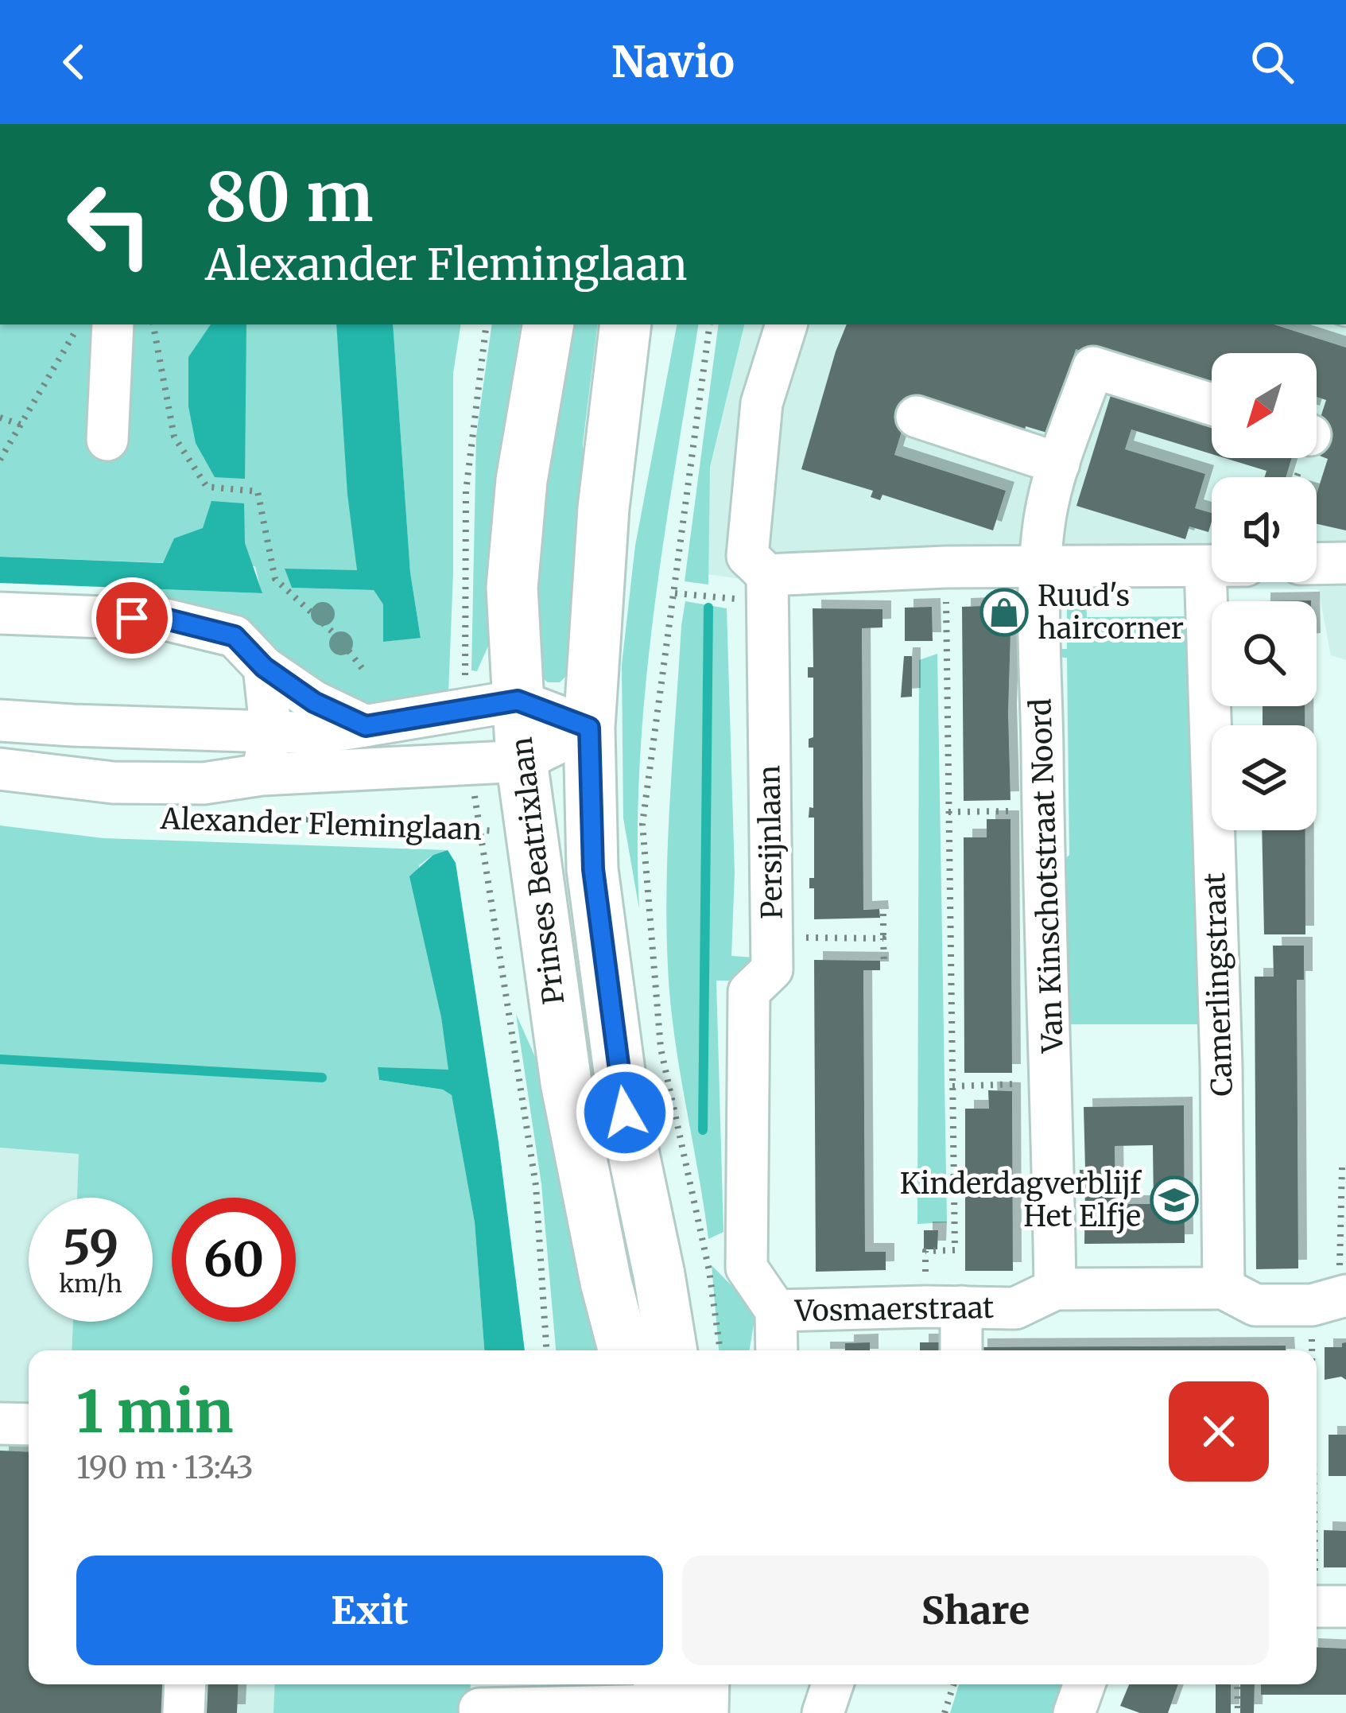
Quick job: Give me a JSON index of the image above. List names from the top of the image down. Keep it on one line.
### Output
{"streets":{"main road":["Prinses Beatrixlaan"],"street":["Alexander Fleminglaan","Persijnlaan","Van Kinschotstraat Noord","Camerlingstraat","Vosmaerstraat"]},"crossings":[["Alexander Fleminglaan","Prinses Beatrixlaan"],["Persijnlaan","Vosmaerstraat"],["Van Kinschotstraat Noord","Vosmaerstraat"],["Camerlingstraat","Vosmaerstraat"]],"places":{"shop":["Ruud's haircorner"],"school or university":["Kinderdagverblijf Het Elfje"]},"north":"bottom left","page":{"header":"Navio","turn":["80 m","Alexander Fleminglaan"],"speed":"59 km/h","limit":"60","heading":["1 min","190 m · 13:43"],"buttons":["Exit","Share"]}}
